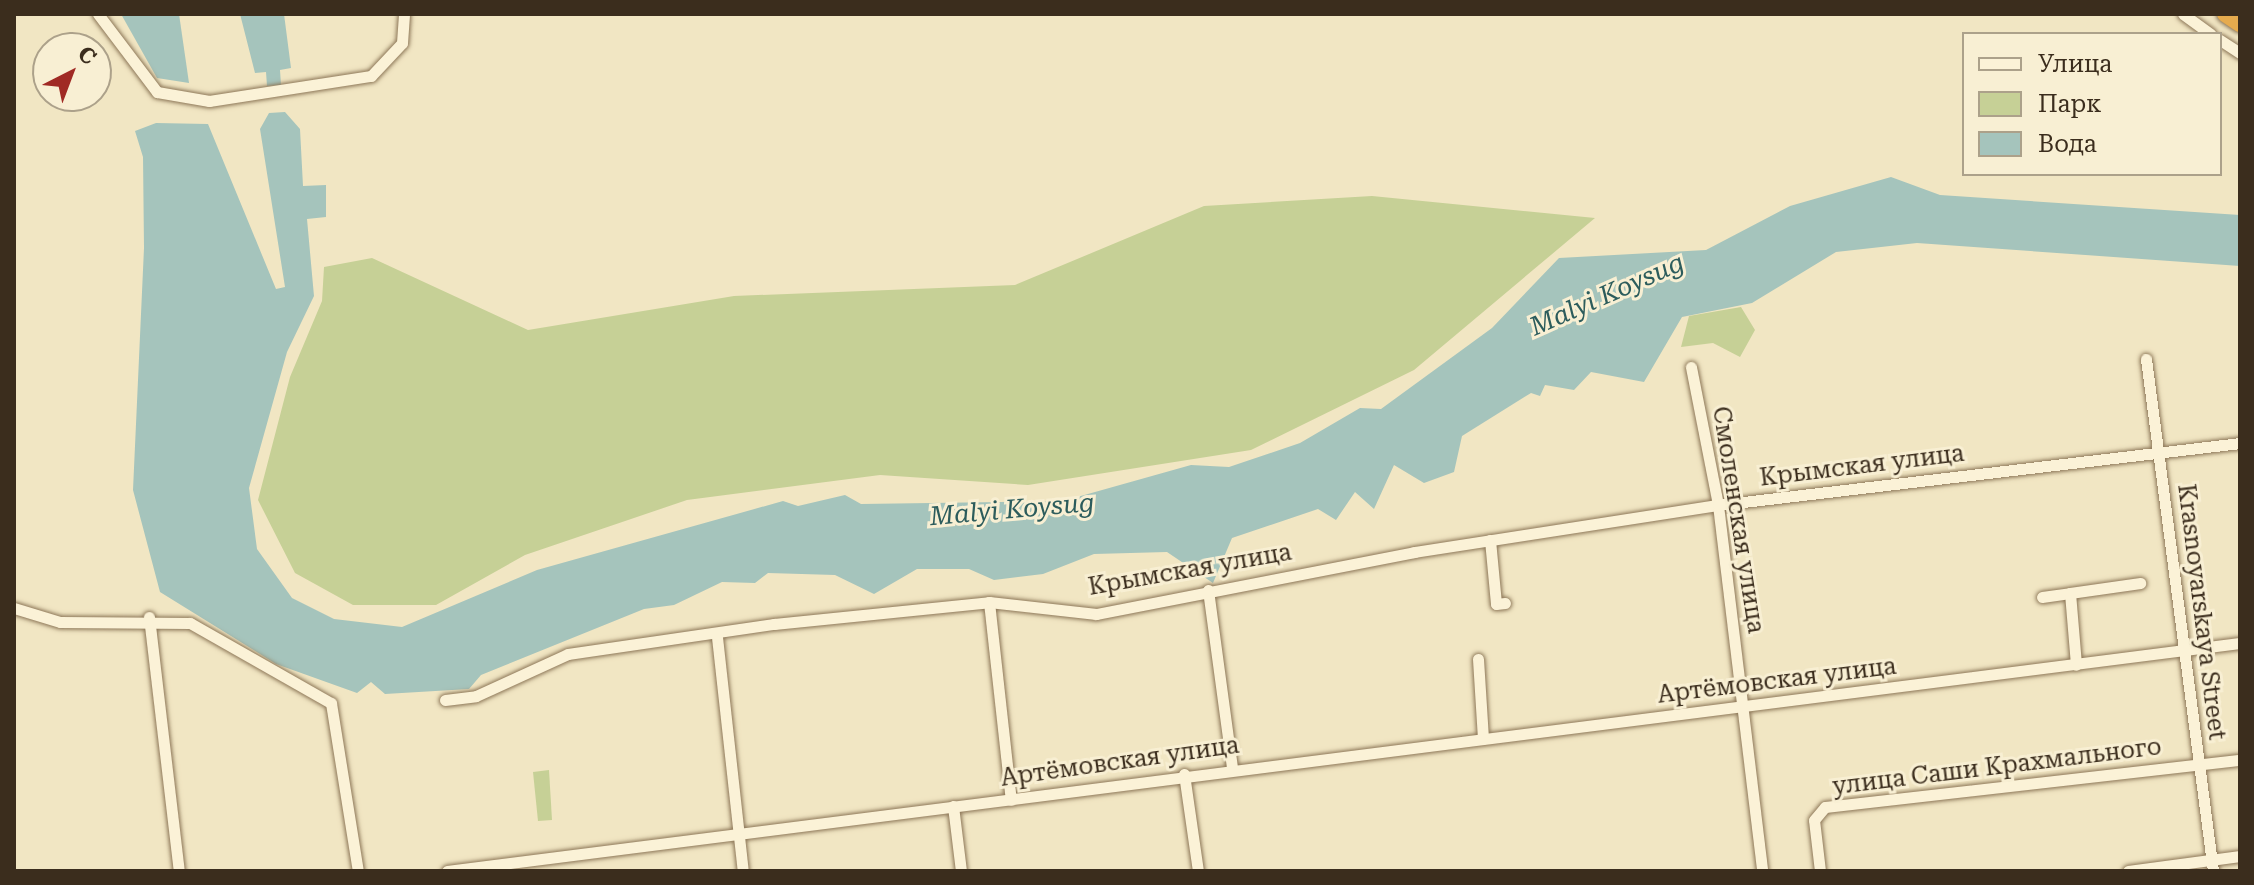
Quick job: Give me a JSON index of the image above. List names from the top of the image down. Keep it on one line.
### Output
{"streets":{"street":["Крымская улица","Смоленская улица","Krasnoyarskaya Street","Артёмовская улица","улица Саши Крахмального"]},"crossings":[["Крымская улица","Смоленская улица"],["Крымская улица","Krasnoyarskaya Street"],["Смоленская улица","Артёмовская улица"],["Krasnoyarskaya Street","Артёмовская улица"],["Krasnoyarskaya Street","улица Саши Крахмального"]],"water":["Malyi Koysug"],"legend":["Улица","Парк","Вода"],"north":"top right"}
